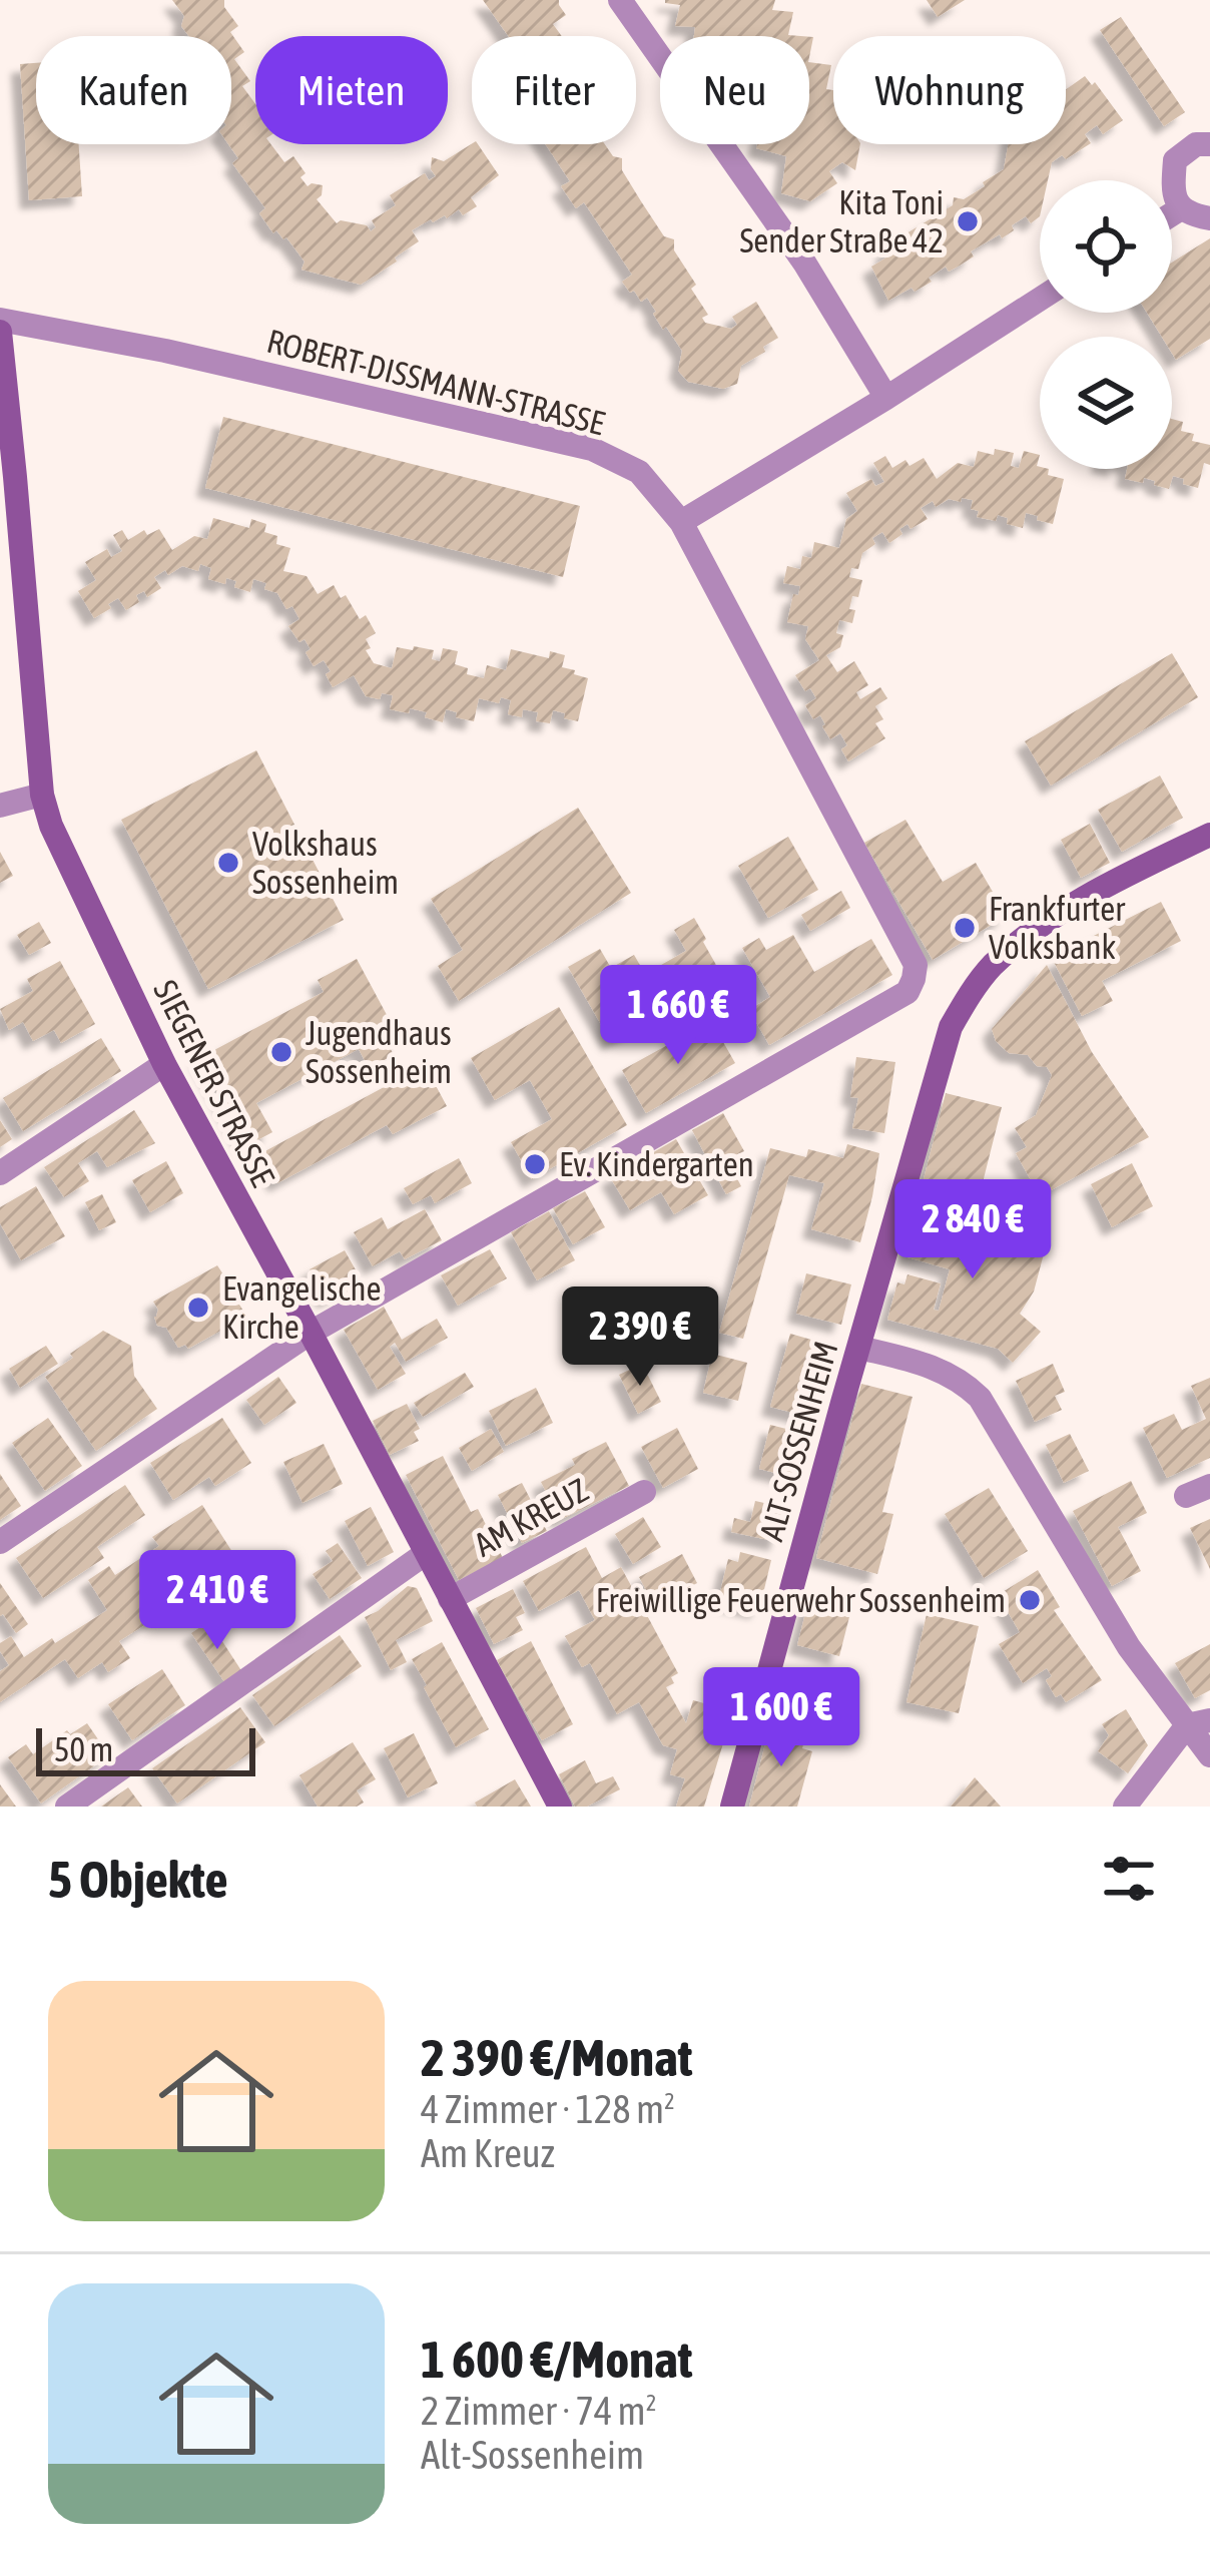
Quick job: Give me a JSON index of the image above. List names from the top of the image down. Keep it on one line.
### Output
{"streets":{"main road":["SIEGENER STRASSE","ALT-SOSSENHEIM"],"street":["ROBERT-DISSMANN-STRASSE","AM KREUZ"]},"crossings":[["ROBERT-DISSMANN-STRASSE","SIEGENER STRASSE"],["SIEGENER STRASSE","AM KREUZ"]],"places":["Kita Toni Sender Straße 42","Volkshaus Sossenheim","Frankfurter Volksbank","Jugendhaus Sossenheim","Ev. Kindergarten","Evangelische Kirche","Freiwillige Feuerwehr Sossenheim"],"scale_bar":"50 m","page":{"chip":["Kaufen","Mieten","Filter","Neu","Wohnung"],"price":["1 660 €","2 840 €","2 390 €","2 410 €","1 600 €"],"scale":"50 m","heading":"5 Objekte","list":[{"name":"2 390 €/Monat","note":"4 Zimmer · 128 m² · Am Kreuz"},{"name":"1 600 €/Monat","note":"2 Zimmer · 74 m² · Alt-Sossenheim"}]}}
